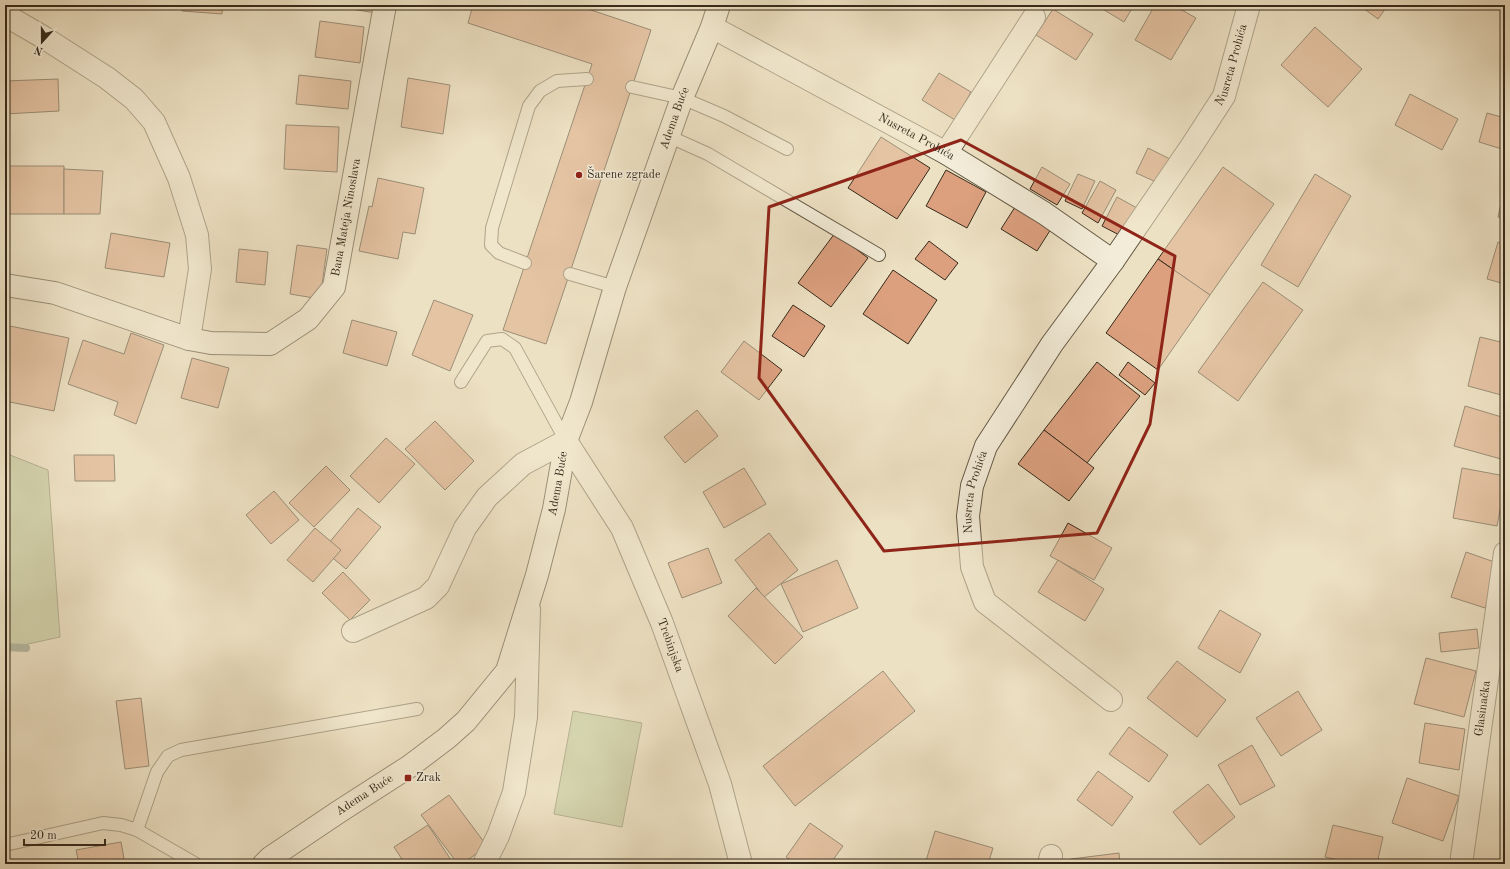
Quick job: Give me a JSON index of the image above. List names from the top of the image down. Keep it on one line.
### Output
{"streets":{"street":["Nusreta Prohića","Adema Buće","Bana Mateja Ninoslava","Trebinjska","Glasinačka"]},"crossings":[["Nusreta Prohića","Adema Buće"],["Adema Buće","Trebinjska"]],"places":{"other":["Šarene zgrade"],"transit":["Zrak"]},"scale_bar":"20 m","north":"bottom"}
